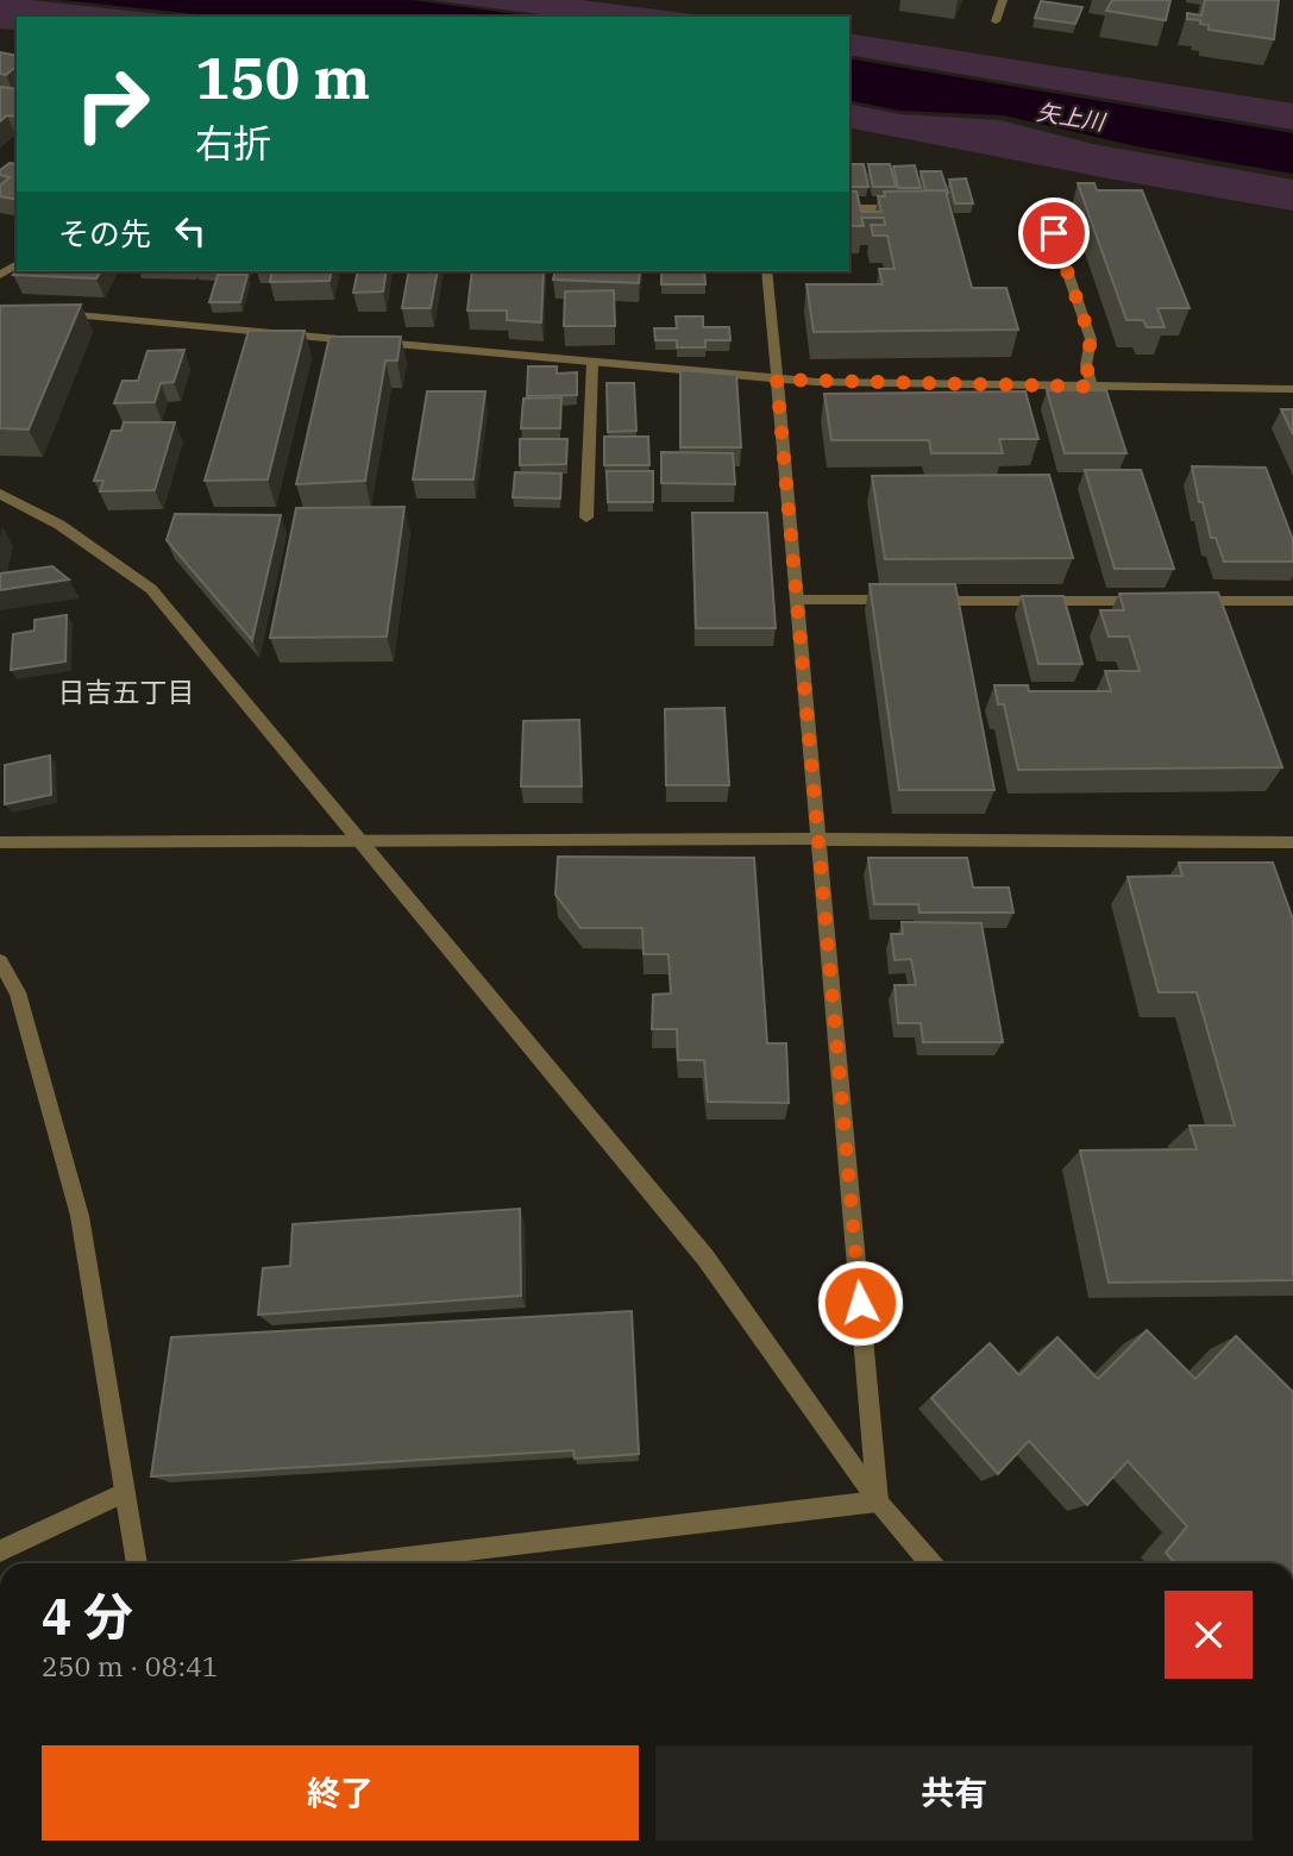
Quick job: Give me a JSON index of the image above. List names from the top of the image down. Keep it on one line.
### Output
{"districts":["日吉五丁目"],"water":["矢上川"],"page":{"turn":["150 m","右折"],"then":"その先","heading":["4 分","250 m · 08:41"],"buttons":["終了","共有"]}}
